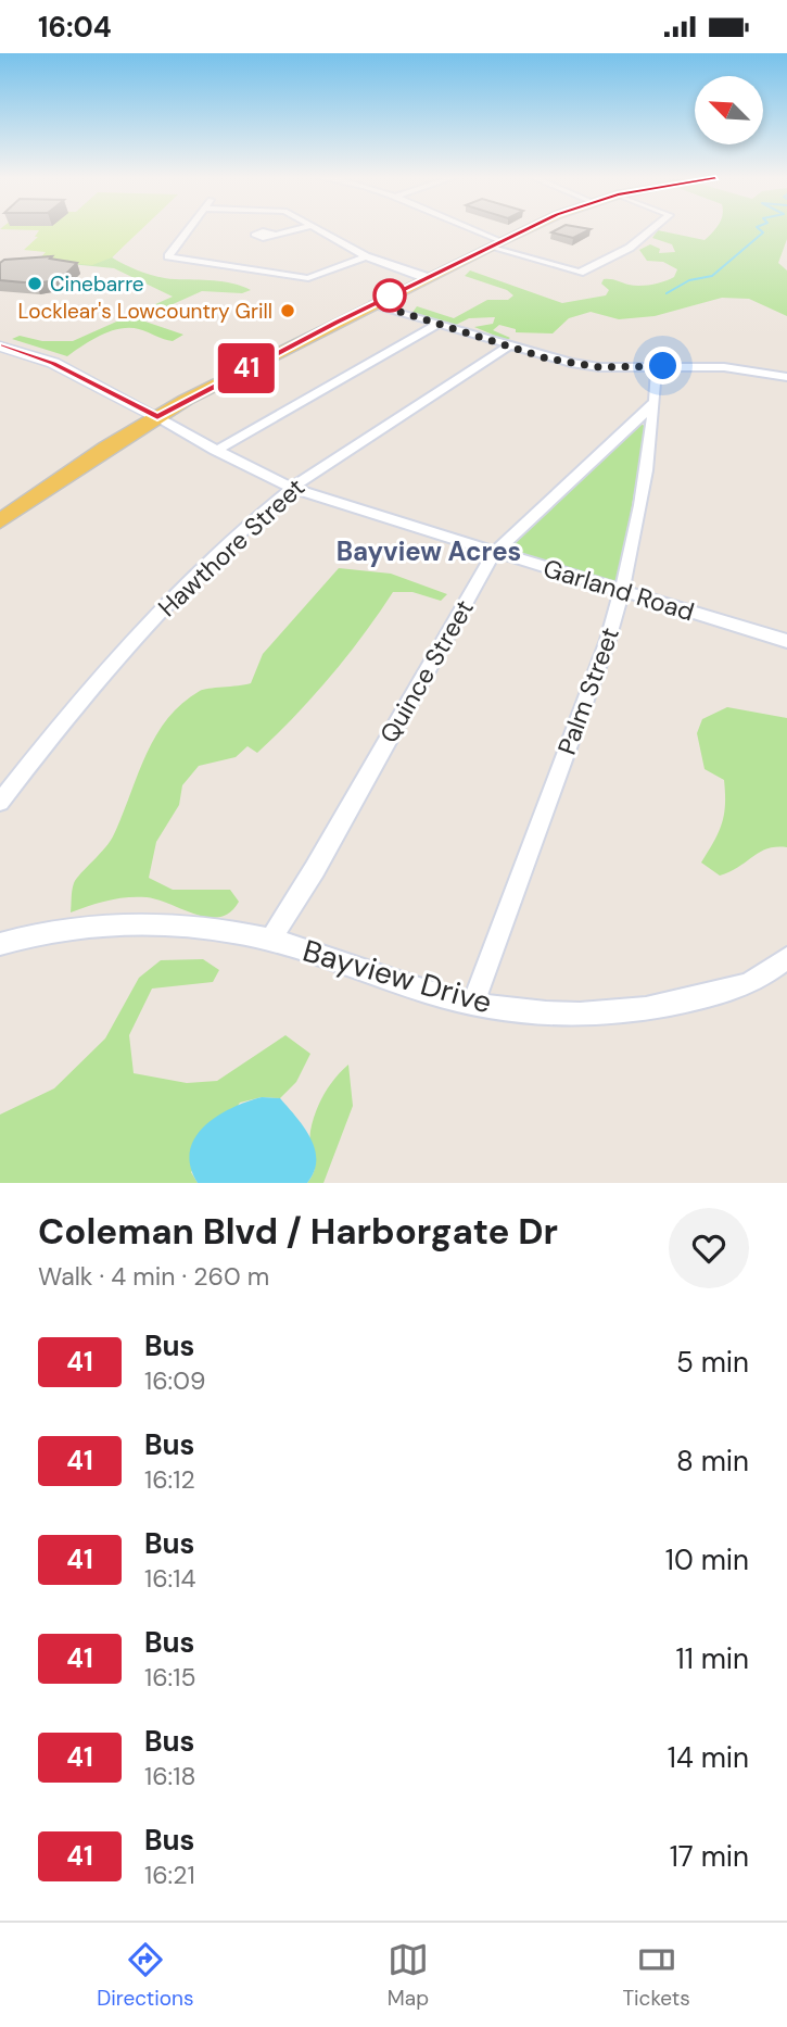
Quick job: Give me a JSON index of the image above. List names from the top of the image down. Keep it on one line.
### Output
{"streets":{"street":["Hawthore Street","Garland Road","Quince Street","Palm Street","Bayview Drive"]},"crossings":[["Hawthore Street","Garland Road"],["Garland Road","Quince Street"],["Garland Road","Palm Street"],["Quince Street","Palm Street"],["Quince Street","Bayview Drive"],["Palm Street","Bayview Drive"]],"districts":["Bayview Acres"],"places":["Cinebarre","Locklear's Lowcountry Grill"],"lines":["bus line 41"],"north":"top left","page":{"status":"16:04","on_map":"41","heading":["Coleman Blvd / Harborgate Dr","Walk · 4 min · 260 m"],"list":[{"mark":"41","name":"Bus","note":"16:09","value":"5 min"},{"mark":"41","name":"Bus","note":"16:12","value":"8 min"},{"mark":"41","name":"Bus","note":"16:14","value":"10 min"},{"mark":"41","name":"Bus","note":"16:15","value":"11 min"},{"mark":"41","name":"Bus","note":"16:18","value":"14 min"},{"mark":"41","name":"Bus","note":"16:21","value":"17 min"}],"tabs":["Directions","Map","Tickets"]}}
